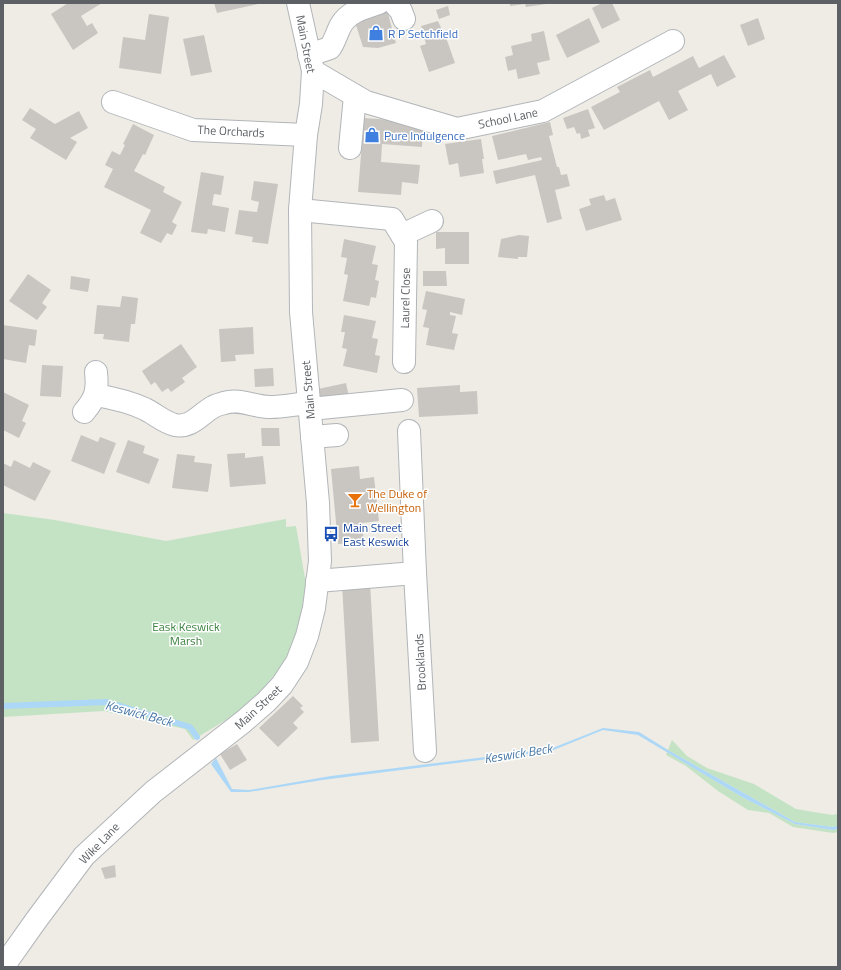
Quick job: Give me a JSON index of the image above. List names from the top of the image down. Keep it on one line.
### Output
{"streets":{"street":["Main Street","School Lane","The Orchards","Laurel Close","Brooklands","Wike Lane"]},"crossings":[["Main Street","School Lane"],["Main Street","The Orchards"],["Main Street","Laurel Close"],["Main Street","Wike Lane"]],"water":["Keswick Beck"],"parks":["Eask Keswick Marsh"],"places":{"shop":["R P Setchfield","Pure Indulgence"],"bar":["The Duke of Wellington"],"bus stop":["Main Street East Keswick"]}}
